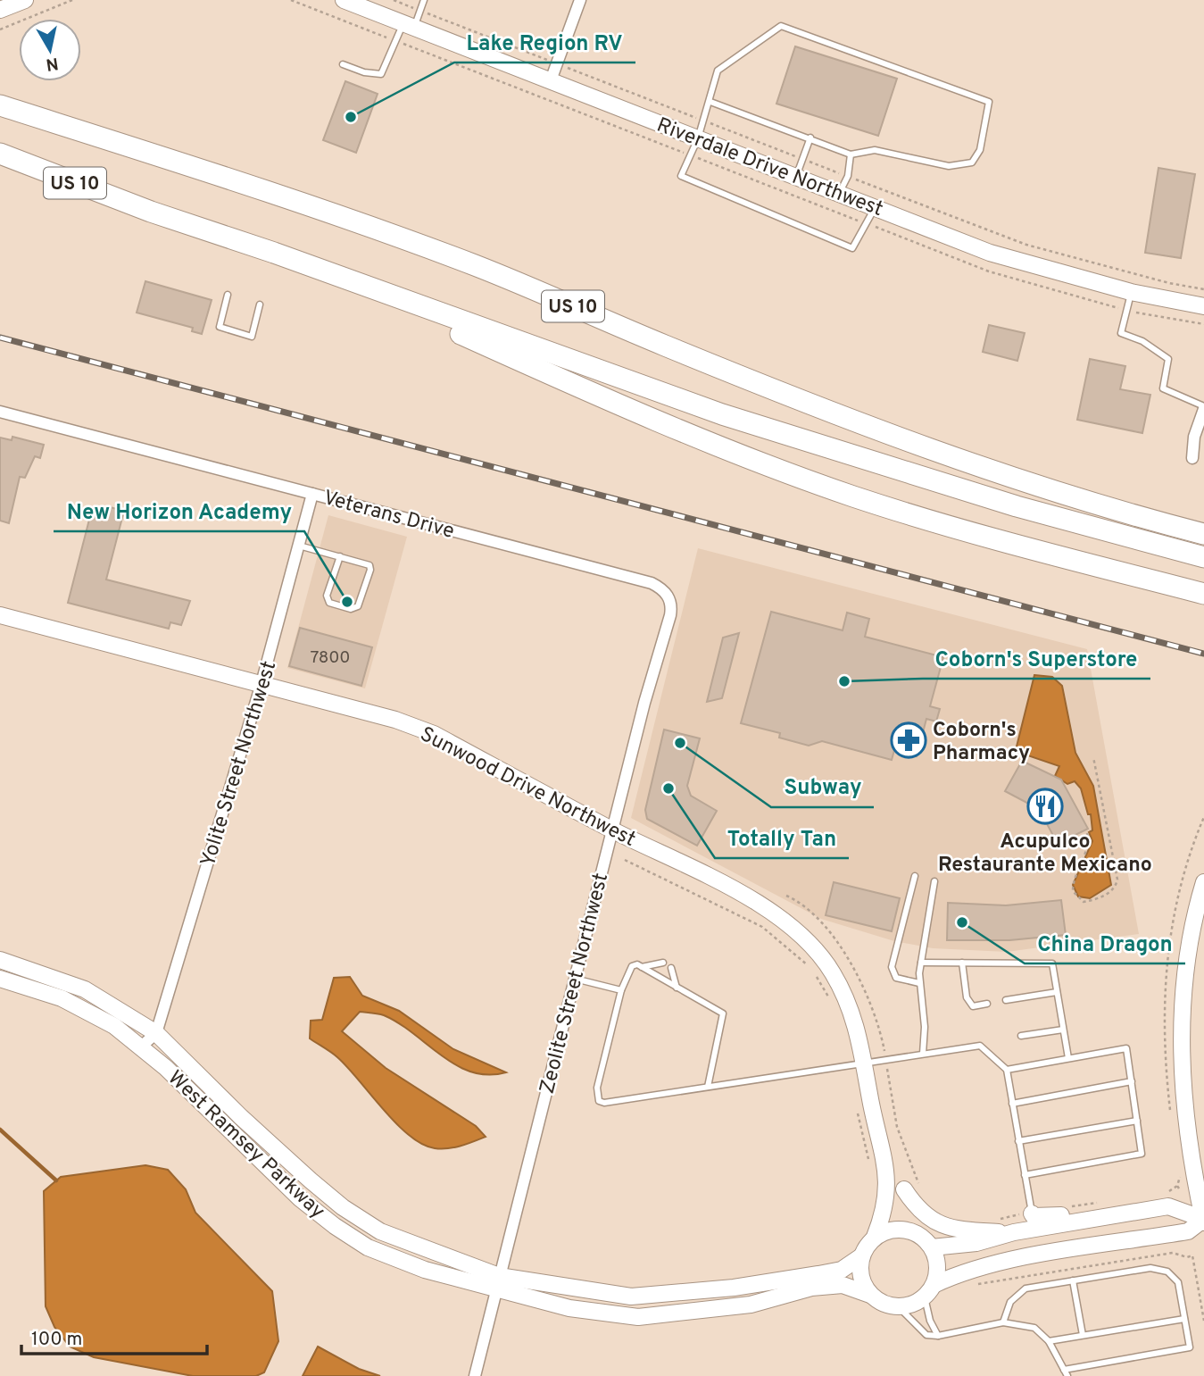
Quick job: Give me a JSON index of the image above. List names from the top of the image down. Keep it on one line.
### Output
{"streets":{"highway":["US 10"],"street":["Riverdale Drive Northwest","Veterans Drive","Yolite Street Northwest","Sunwood Drive Northwest","Zeolite Street Northwest","West Ramsey Parkway"]},"crossings":[["Veterans Drive","Yolite Street Northwest"],["Veterans Drive","Zeolite Street Northwest"],["Yolite Street Northwest","Sunwood Drive Northwest"],["Yolite Street Northwest","West Ramsey Parkway"],["Sunwood Drive Northwest","Zeolite Street Northwest"],["Zeolite Street Northwest","West Ramsey Parkway"]],"places":{"other":["Lake Region RV","New Horizon Academy","Coborn's Superstore","Subway","Totally Tan","China Dragon"],"pharmacy":["Coborn's Pharmacy"],"restaurant":["Acupulco Restaurante Mexicano"]},"house_numbers":["7800"],"scale_bar":"100 m","north":"bottom"}
